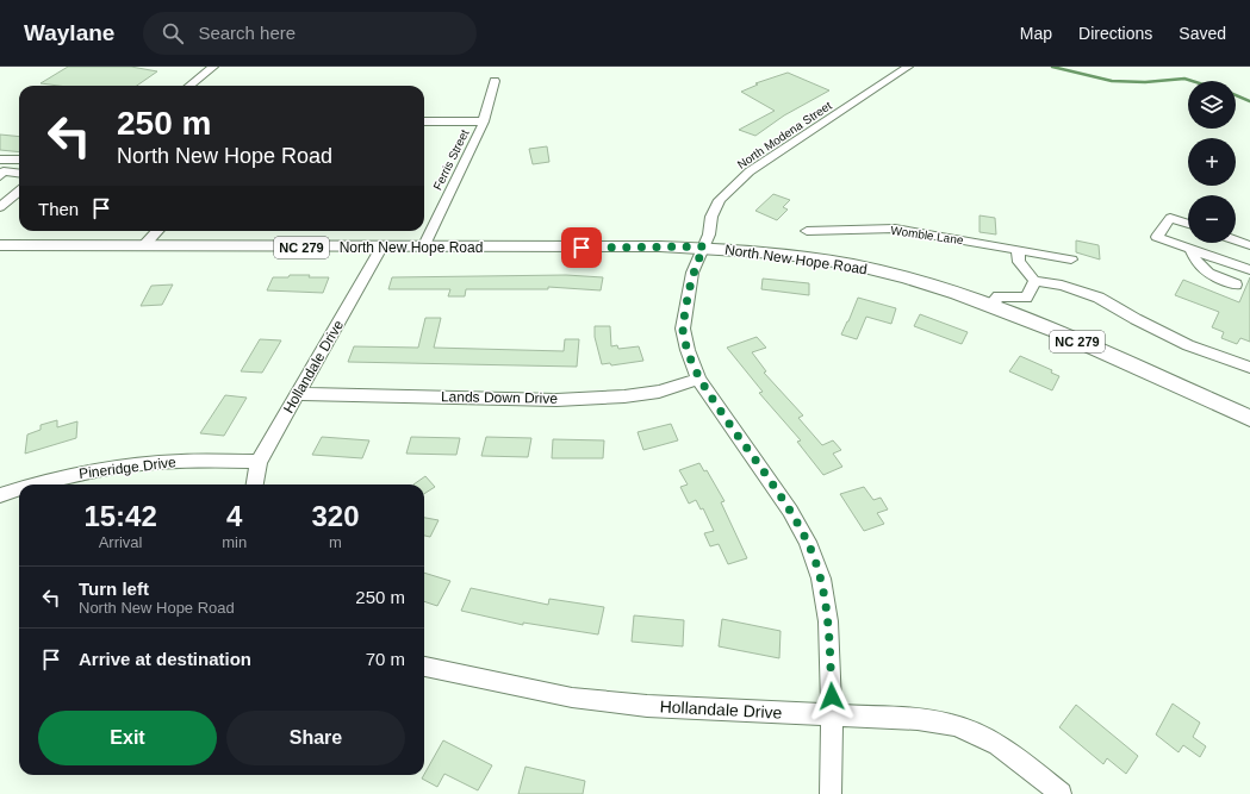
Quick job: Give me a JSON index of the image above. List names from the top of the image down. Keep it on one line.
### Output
{"streets":{"main road":["NC 279","North New Hope Road"],"street":["North Modena Street","Ferris Street","Womble Lane","Hollandale Drive","Lands Down Drive","Pineridge Drive"]},"crossings":[["North Modena Street","North New Hope Road"],["North Modena Street","Hollandale Drive"],["North Modena Street","Lands Down Drive"],["Ferris Street","North New Hope Road"],["North New Hope Road","Hollandale Drive"],["Hollandale Drive","Lands Down Drive"],["Hollandale Drive","Pineridge Drive"]],"page":{"header":"Waylane","search":"Search here","nav":["Map","Directions","Saved"],"map_buttons":["+","−"],"turn":["250 m","North New Hope Road"],"then":"Then","eta":["15:42","Arrival","4","min","320","m"],"list":[{"name":"Turn left","note":"North New Hope Road","value":"250 m"},{"name":"Arrive at destination","value":"70 m"}],"buttons":["Exit","Share"]}}
